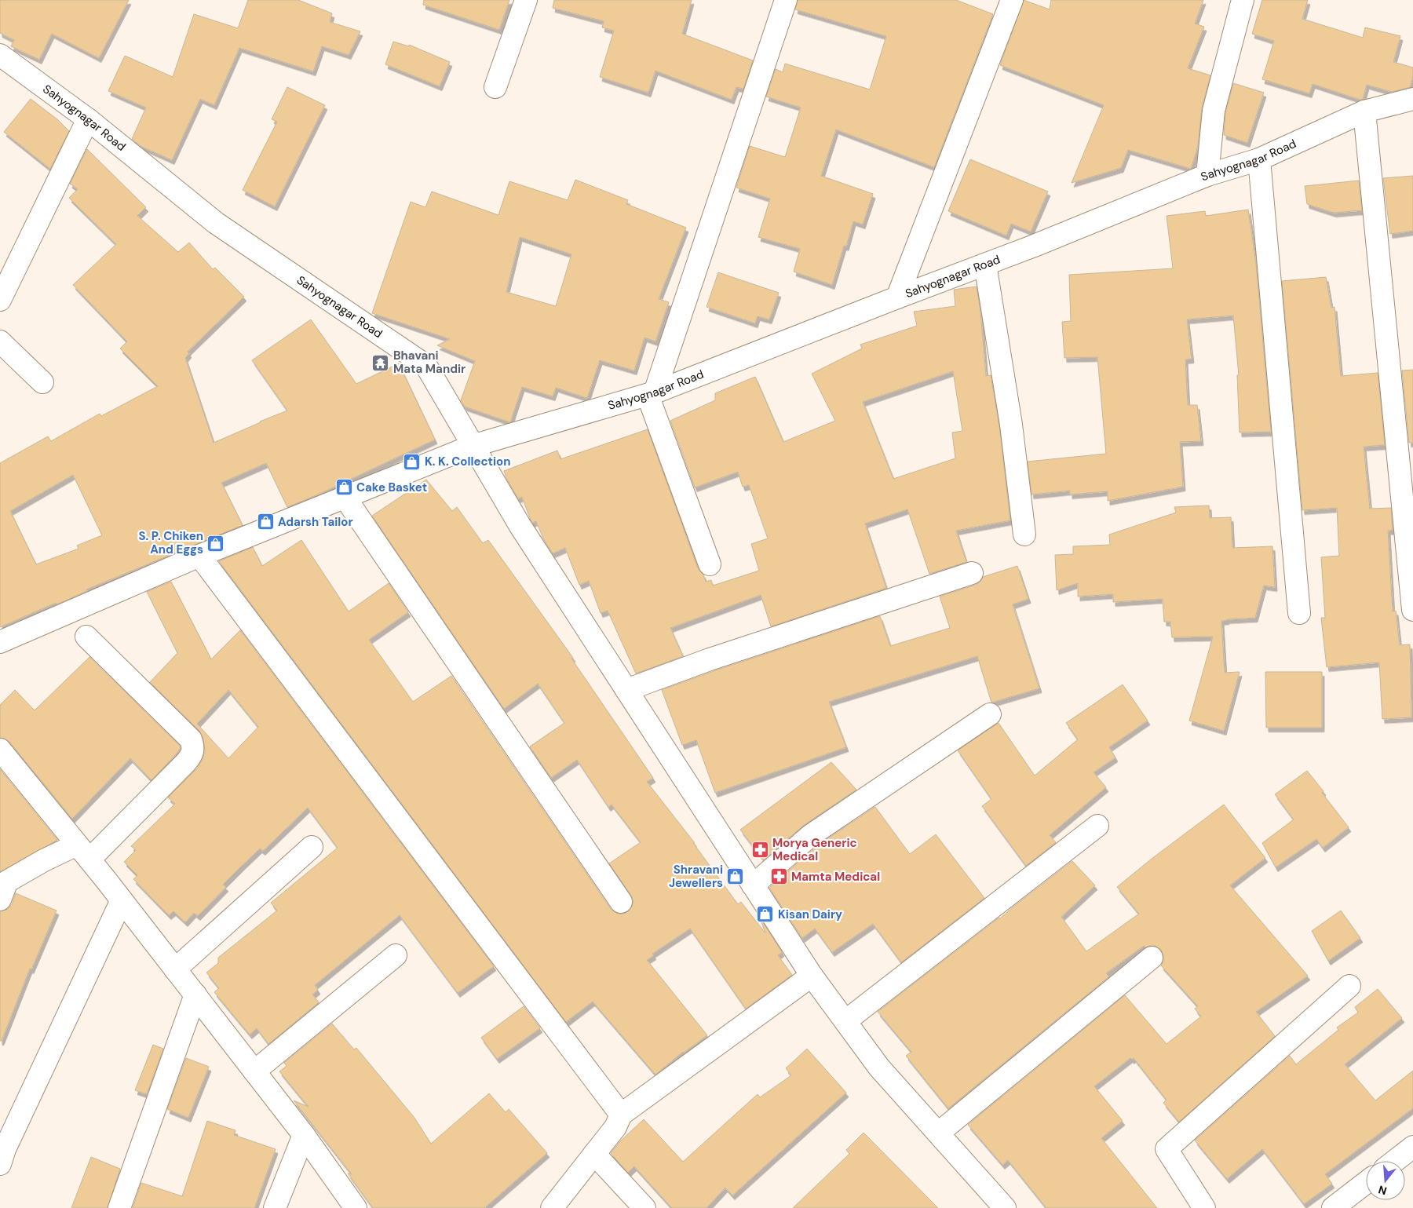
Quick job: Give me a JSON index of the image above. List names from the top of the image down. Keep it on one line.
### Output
{"streets":{"street":["Sahyognagar Road"]},"places":{"temple":["Bhavani Mata Mandir"],"shop":["K. K. Collection","Cake Basket","Adarsh Tailor","S. P. Chiken And Eggs","Shravani Jewellers","Kisan Dairy"],"pharmacy":["Morya Generic Medical","Mamta Medical"]},"north":"bottom"}
